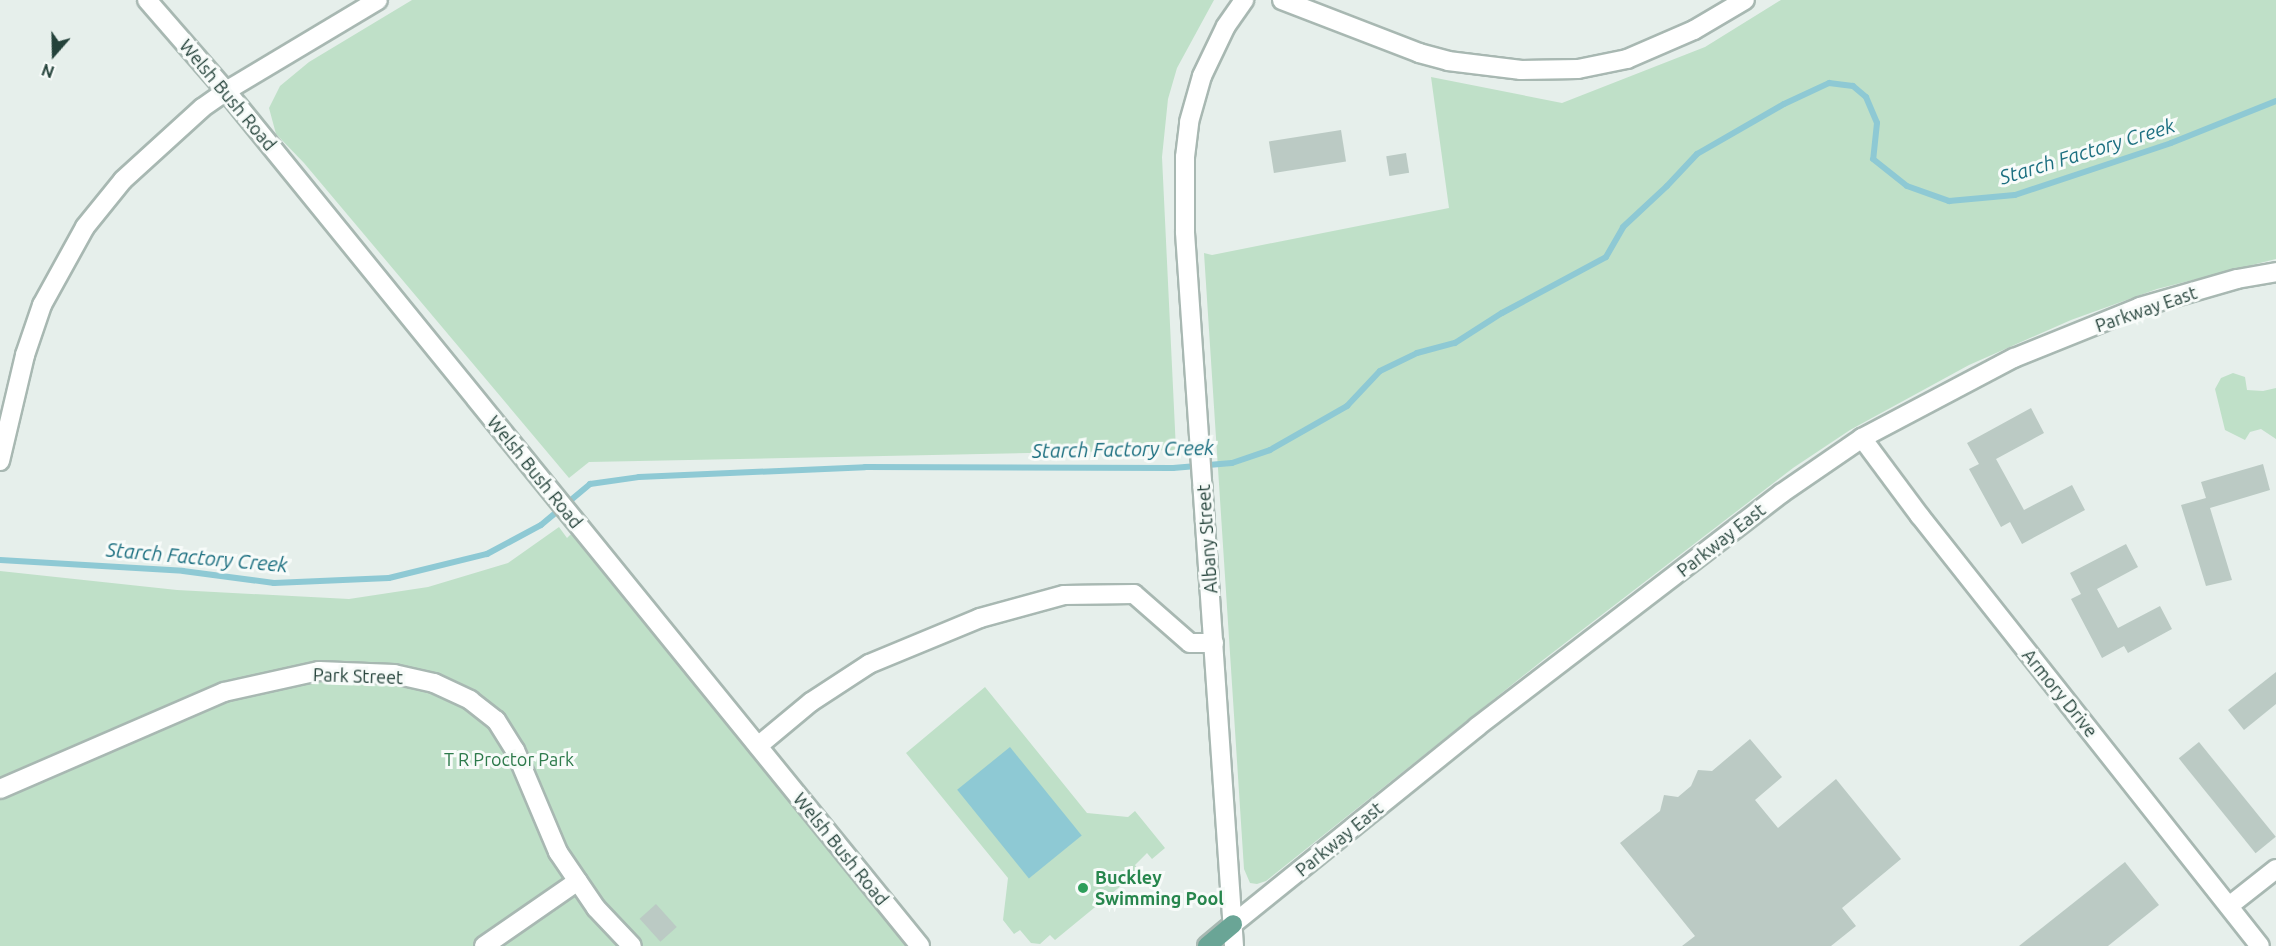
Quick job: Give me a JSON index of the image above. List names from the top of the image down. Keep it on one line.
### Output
{"streets":{"street":["Welsh Bush Road","Parkway East","Albany Street","Park Street","Armory Drive"]},"crossings":[["Parkway East","Albany Street"],["Parkway East","Armory Drive"]],"water":["Starch Factory Creek"],"parks":["T R Proctor Park"],"places":["Buckley Swimming Pool"],"north":"bottom"}
